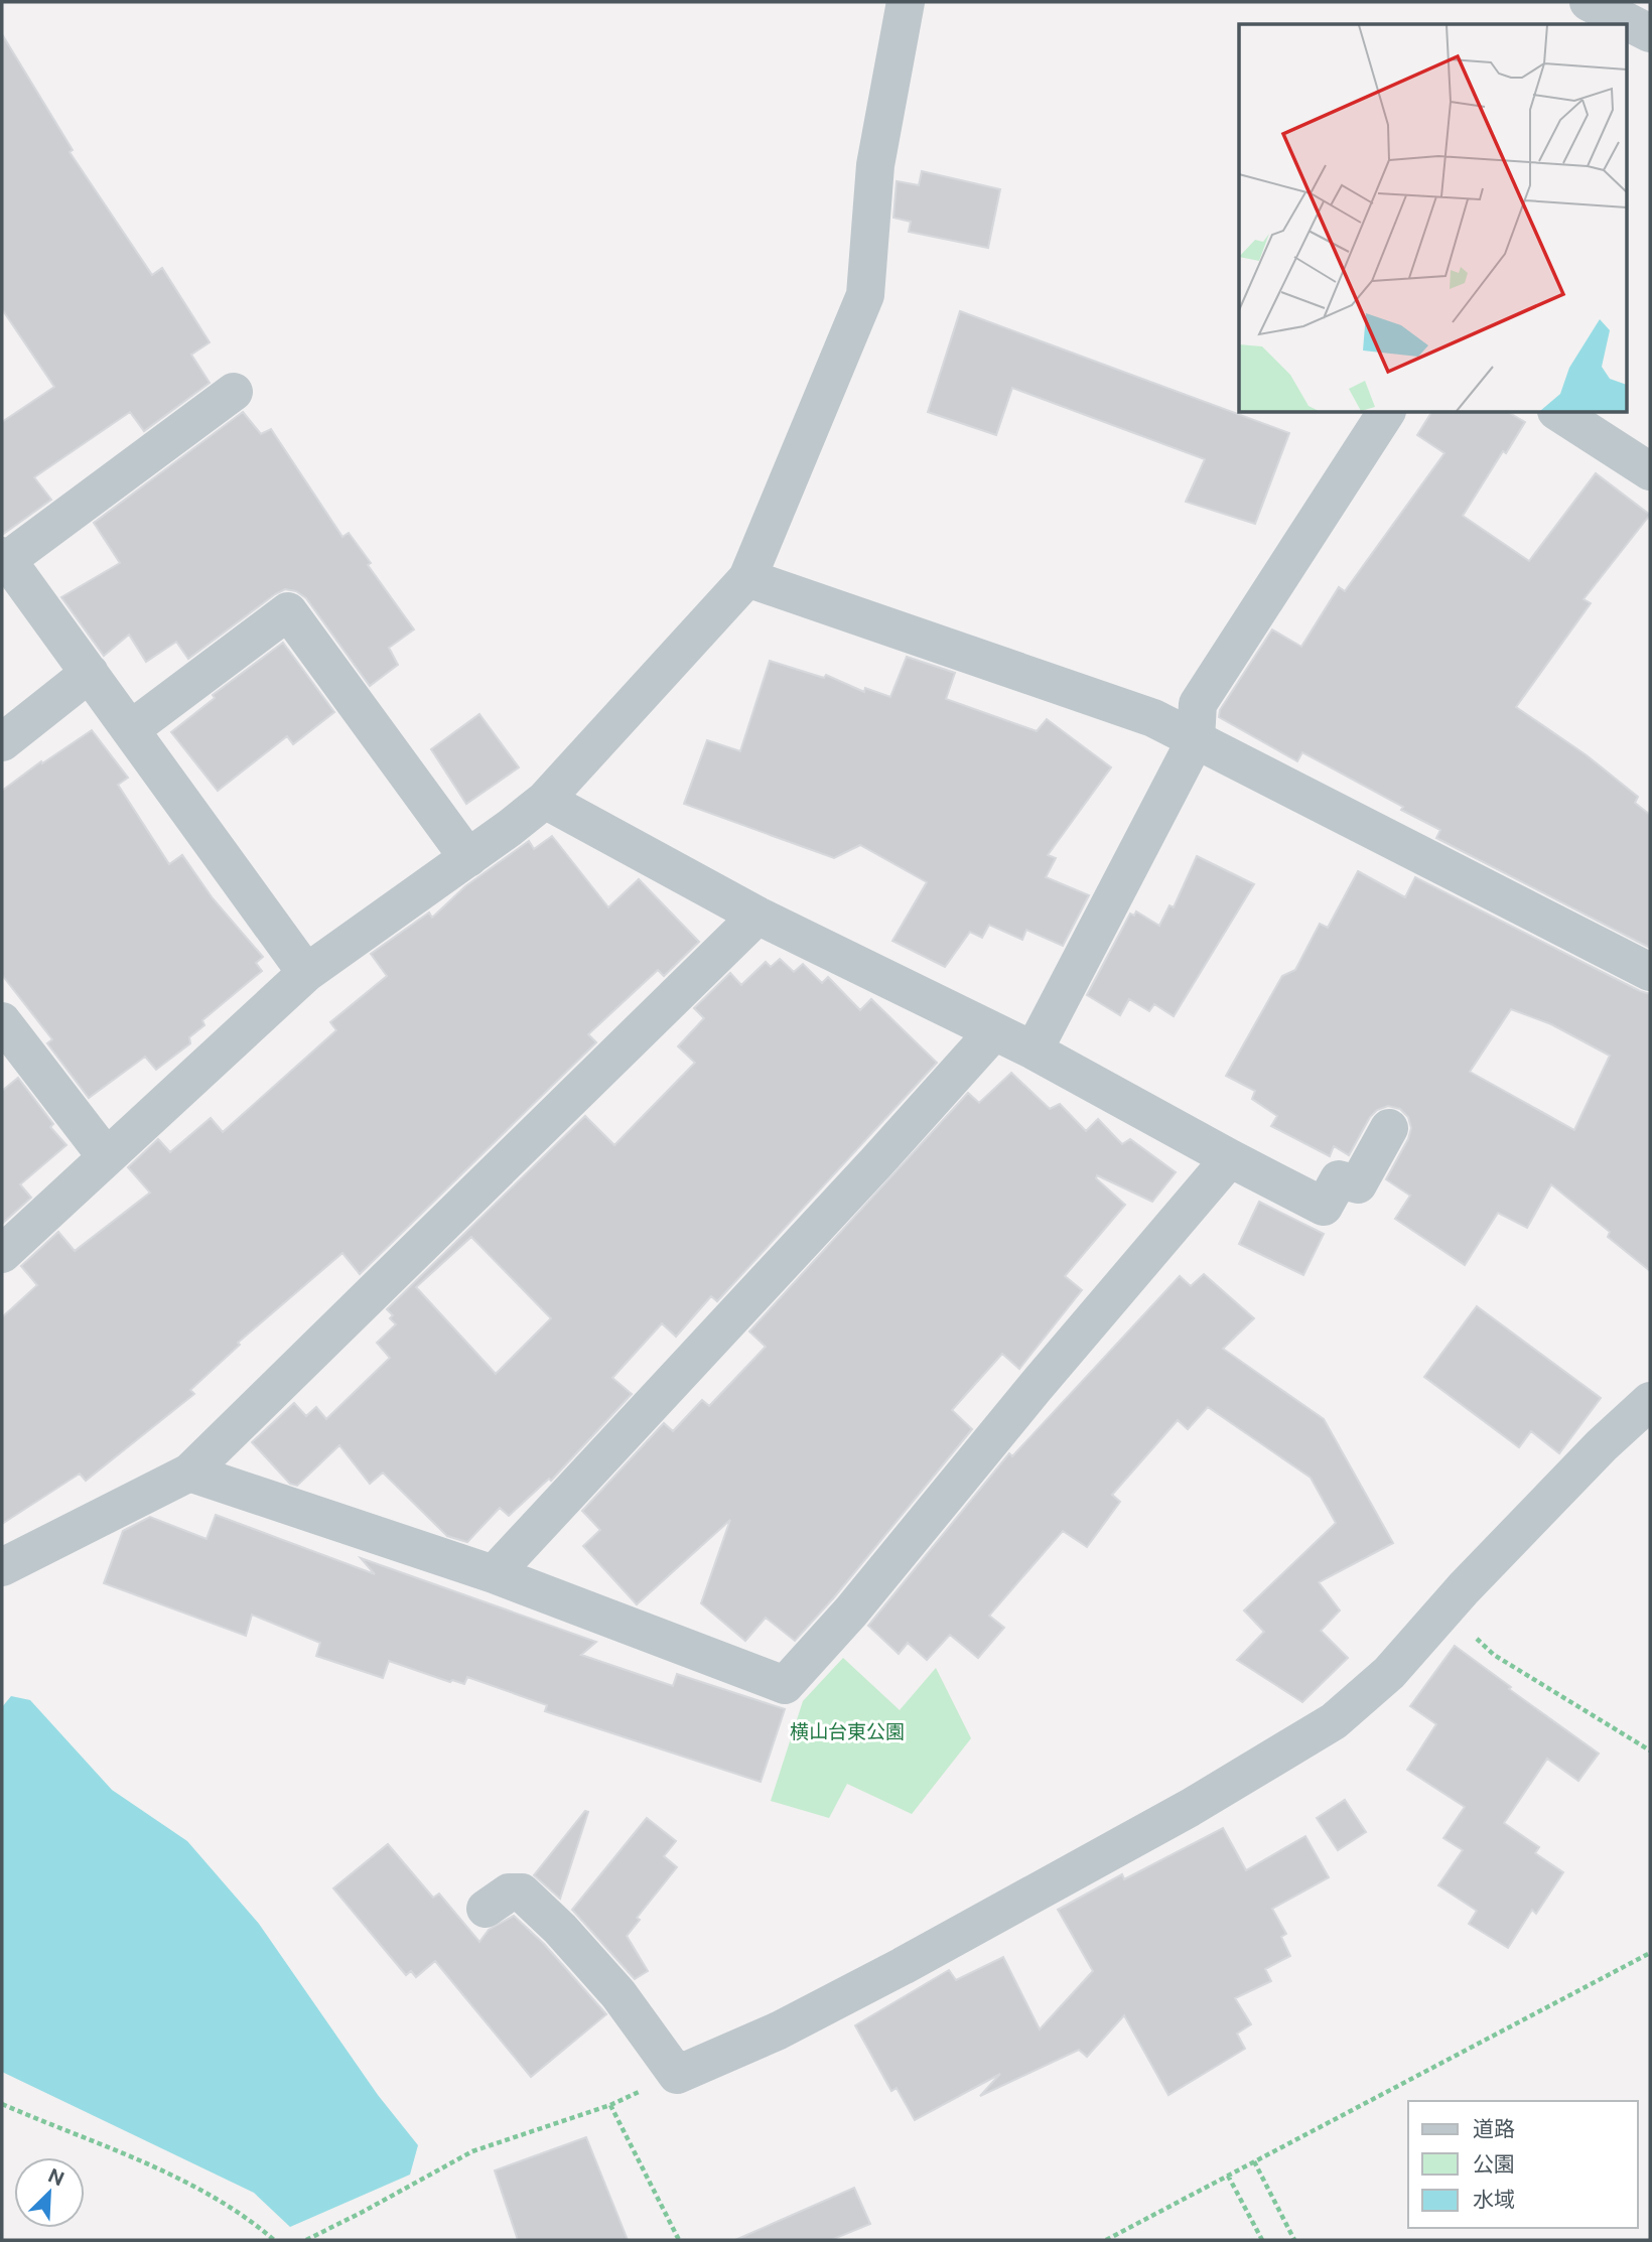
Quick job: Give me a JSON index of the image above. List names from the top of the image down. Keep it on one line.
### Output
{"parks":["横山台東公園"],"legend":["道路","公園","水域"],"north":"top right"}
